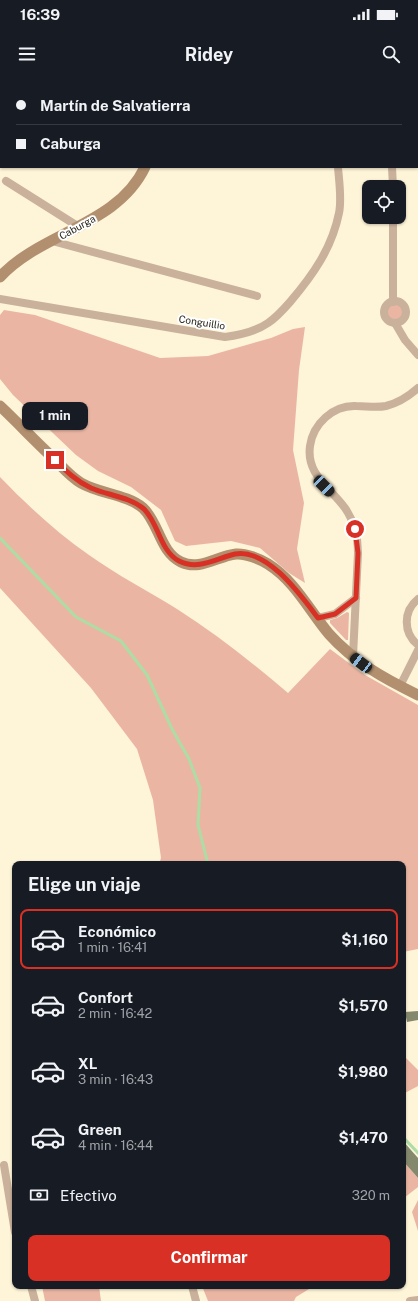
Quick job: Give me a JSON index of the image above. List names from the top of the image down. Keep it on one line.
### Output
{"streets":{"street":["Caburga","Conguillio"]},"page":{"status":"16:39","header":"Ridey","banner":["Martín de Salvatierra","Caburga"],"bubble":"1 min","heading":"Elige un viaje","list":[{"name":"Económico","note":"1 min · 16:41","value":"$1,160"},{"name":"Confort","note":"2 min · 16:42","value":"$1,570"},{"name":"XL","note":"3 min · 16:43","value":"$1,980"},{"name":"Green","note":"4 min · 16:44","value":"$1,470"}],"pay":["Efectivo","320 m"],"buttons":"Confirmar"}}
